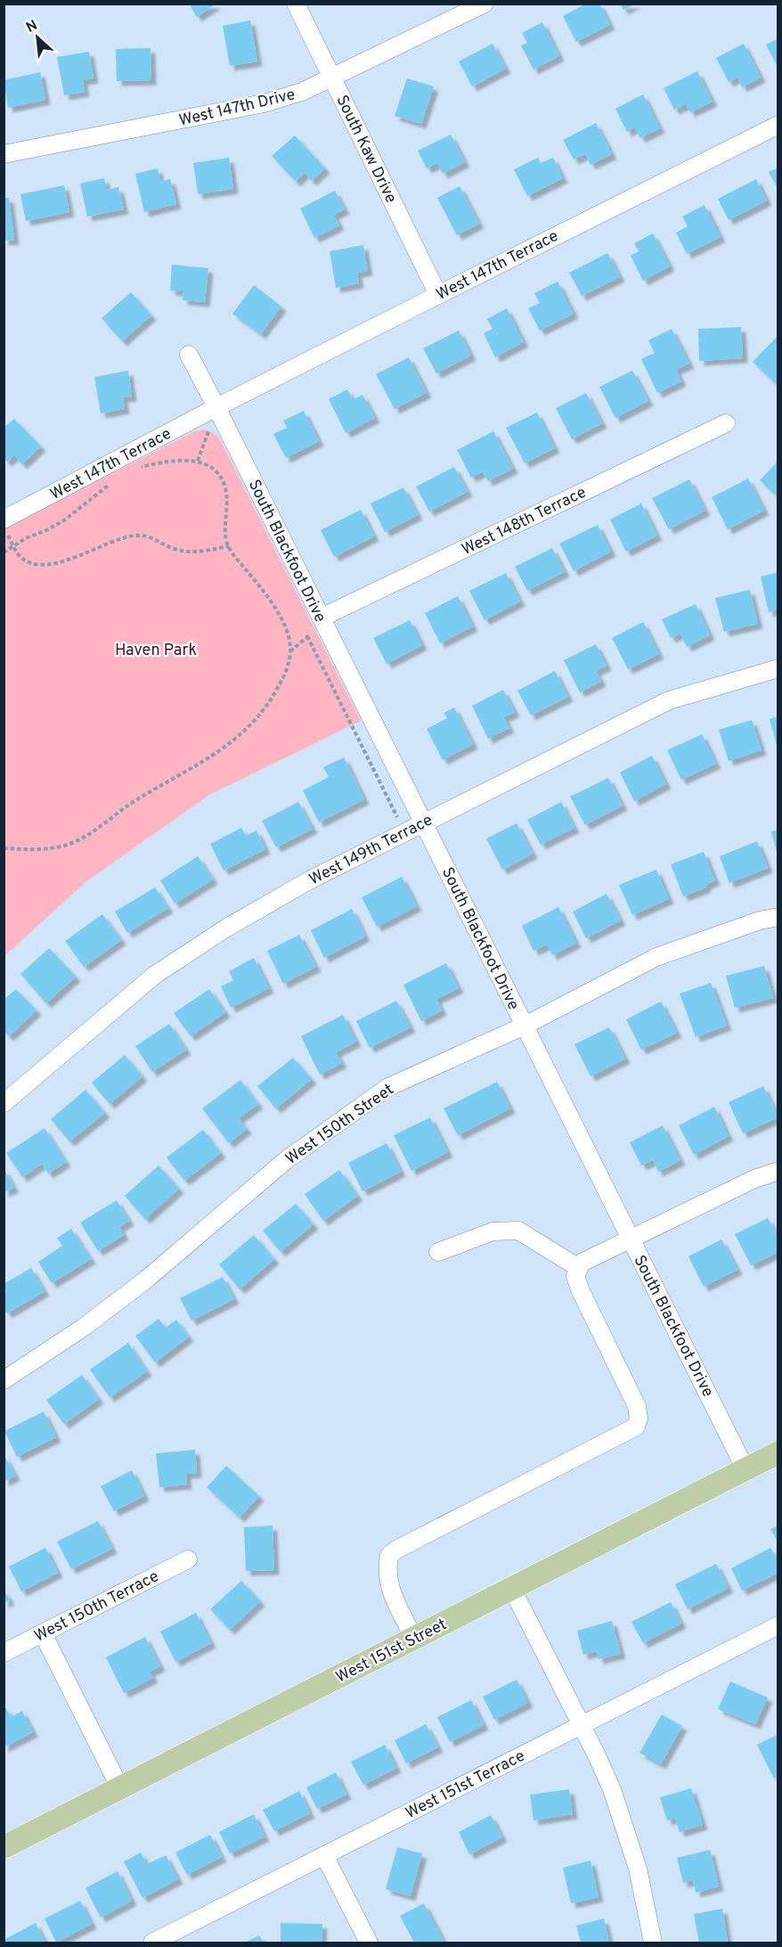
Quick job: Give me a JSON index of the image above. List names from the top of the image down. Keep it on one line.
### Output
{"streets":{"main road":["West 151st Street"],"street":["West 147th Drive","South Kaw Drive","West 147th Terrace","West 148th Terrace","South Blackfoot Drive","West 149th Terrace","West 150th Street","West 150th Terrace","West 151st Terrace"]},"crossings":[["West 147th Drive","South Kaw Drive"],["South Kaw Drive","West 147th Terrace"],["West 147th Terrace","South Blackfoot Drive"],["West 148th Terrace","South Blackfoot Drive"],["South Blackfoot Drive","West 149th Terrace"],["South Blackfoot Drive","West 150th Street"],["South Blackfoot Drive","West 151st Street"]],"parks":["Haven Park"],"north":"top left"}
